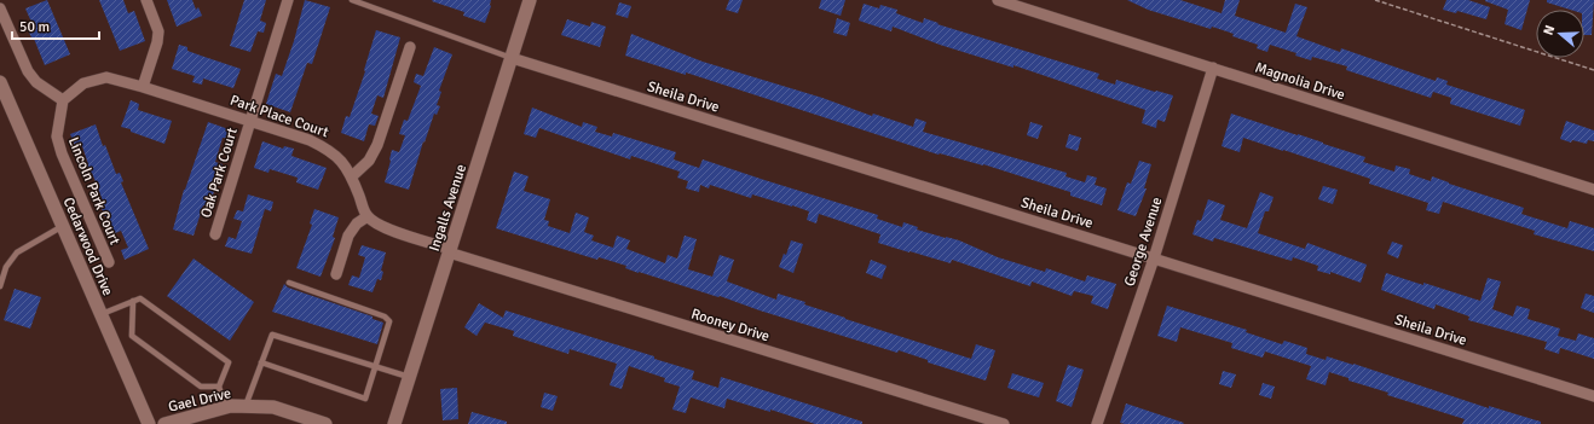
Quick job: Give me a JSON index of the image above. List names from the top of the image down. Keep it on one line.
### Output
{"streets":{"street":["Magnolia Drive","Sheila Drive","Park Place Court","Oak Park Court","Lincoln Park Court","Ingalls Avenue","George Avenue","Cedarwood Drive","Rooney Drive","Gael Drive"]},"crossings":[["Magnolia Drive","George Avenue"],["Sheila Drive","Ingalls Avenue"],["Sheila Drive","George Avenue"],["Park Place Court","Oak Park Court"],["Park Place Court","Lincoln Park Court"],["Ingalls Avenue","Rooney Drive"]],"scale_bar":"50 m","north":"left"}
